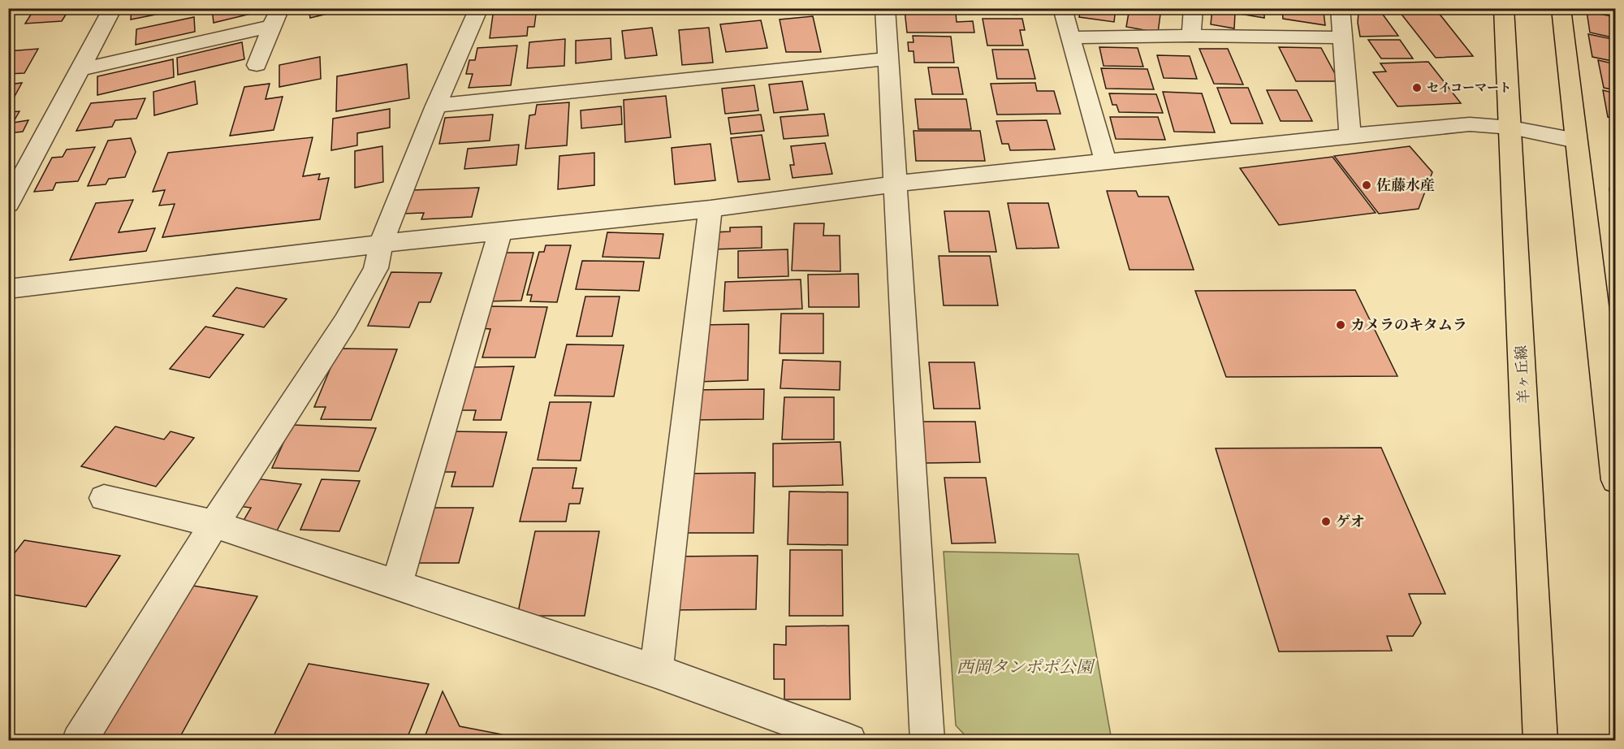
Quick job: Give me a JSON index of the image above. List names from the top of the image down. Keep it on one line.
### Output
{"streets":{"main road":["羊ヶ丘線"]},"parks":["西岡タンポポ公園"],"places":["セイコーマート","佐藤水産","カメラのキタムラ","ゲオ"]}
